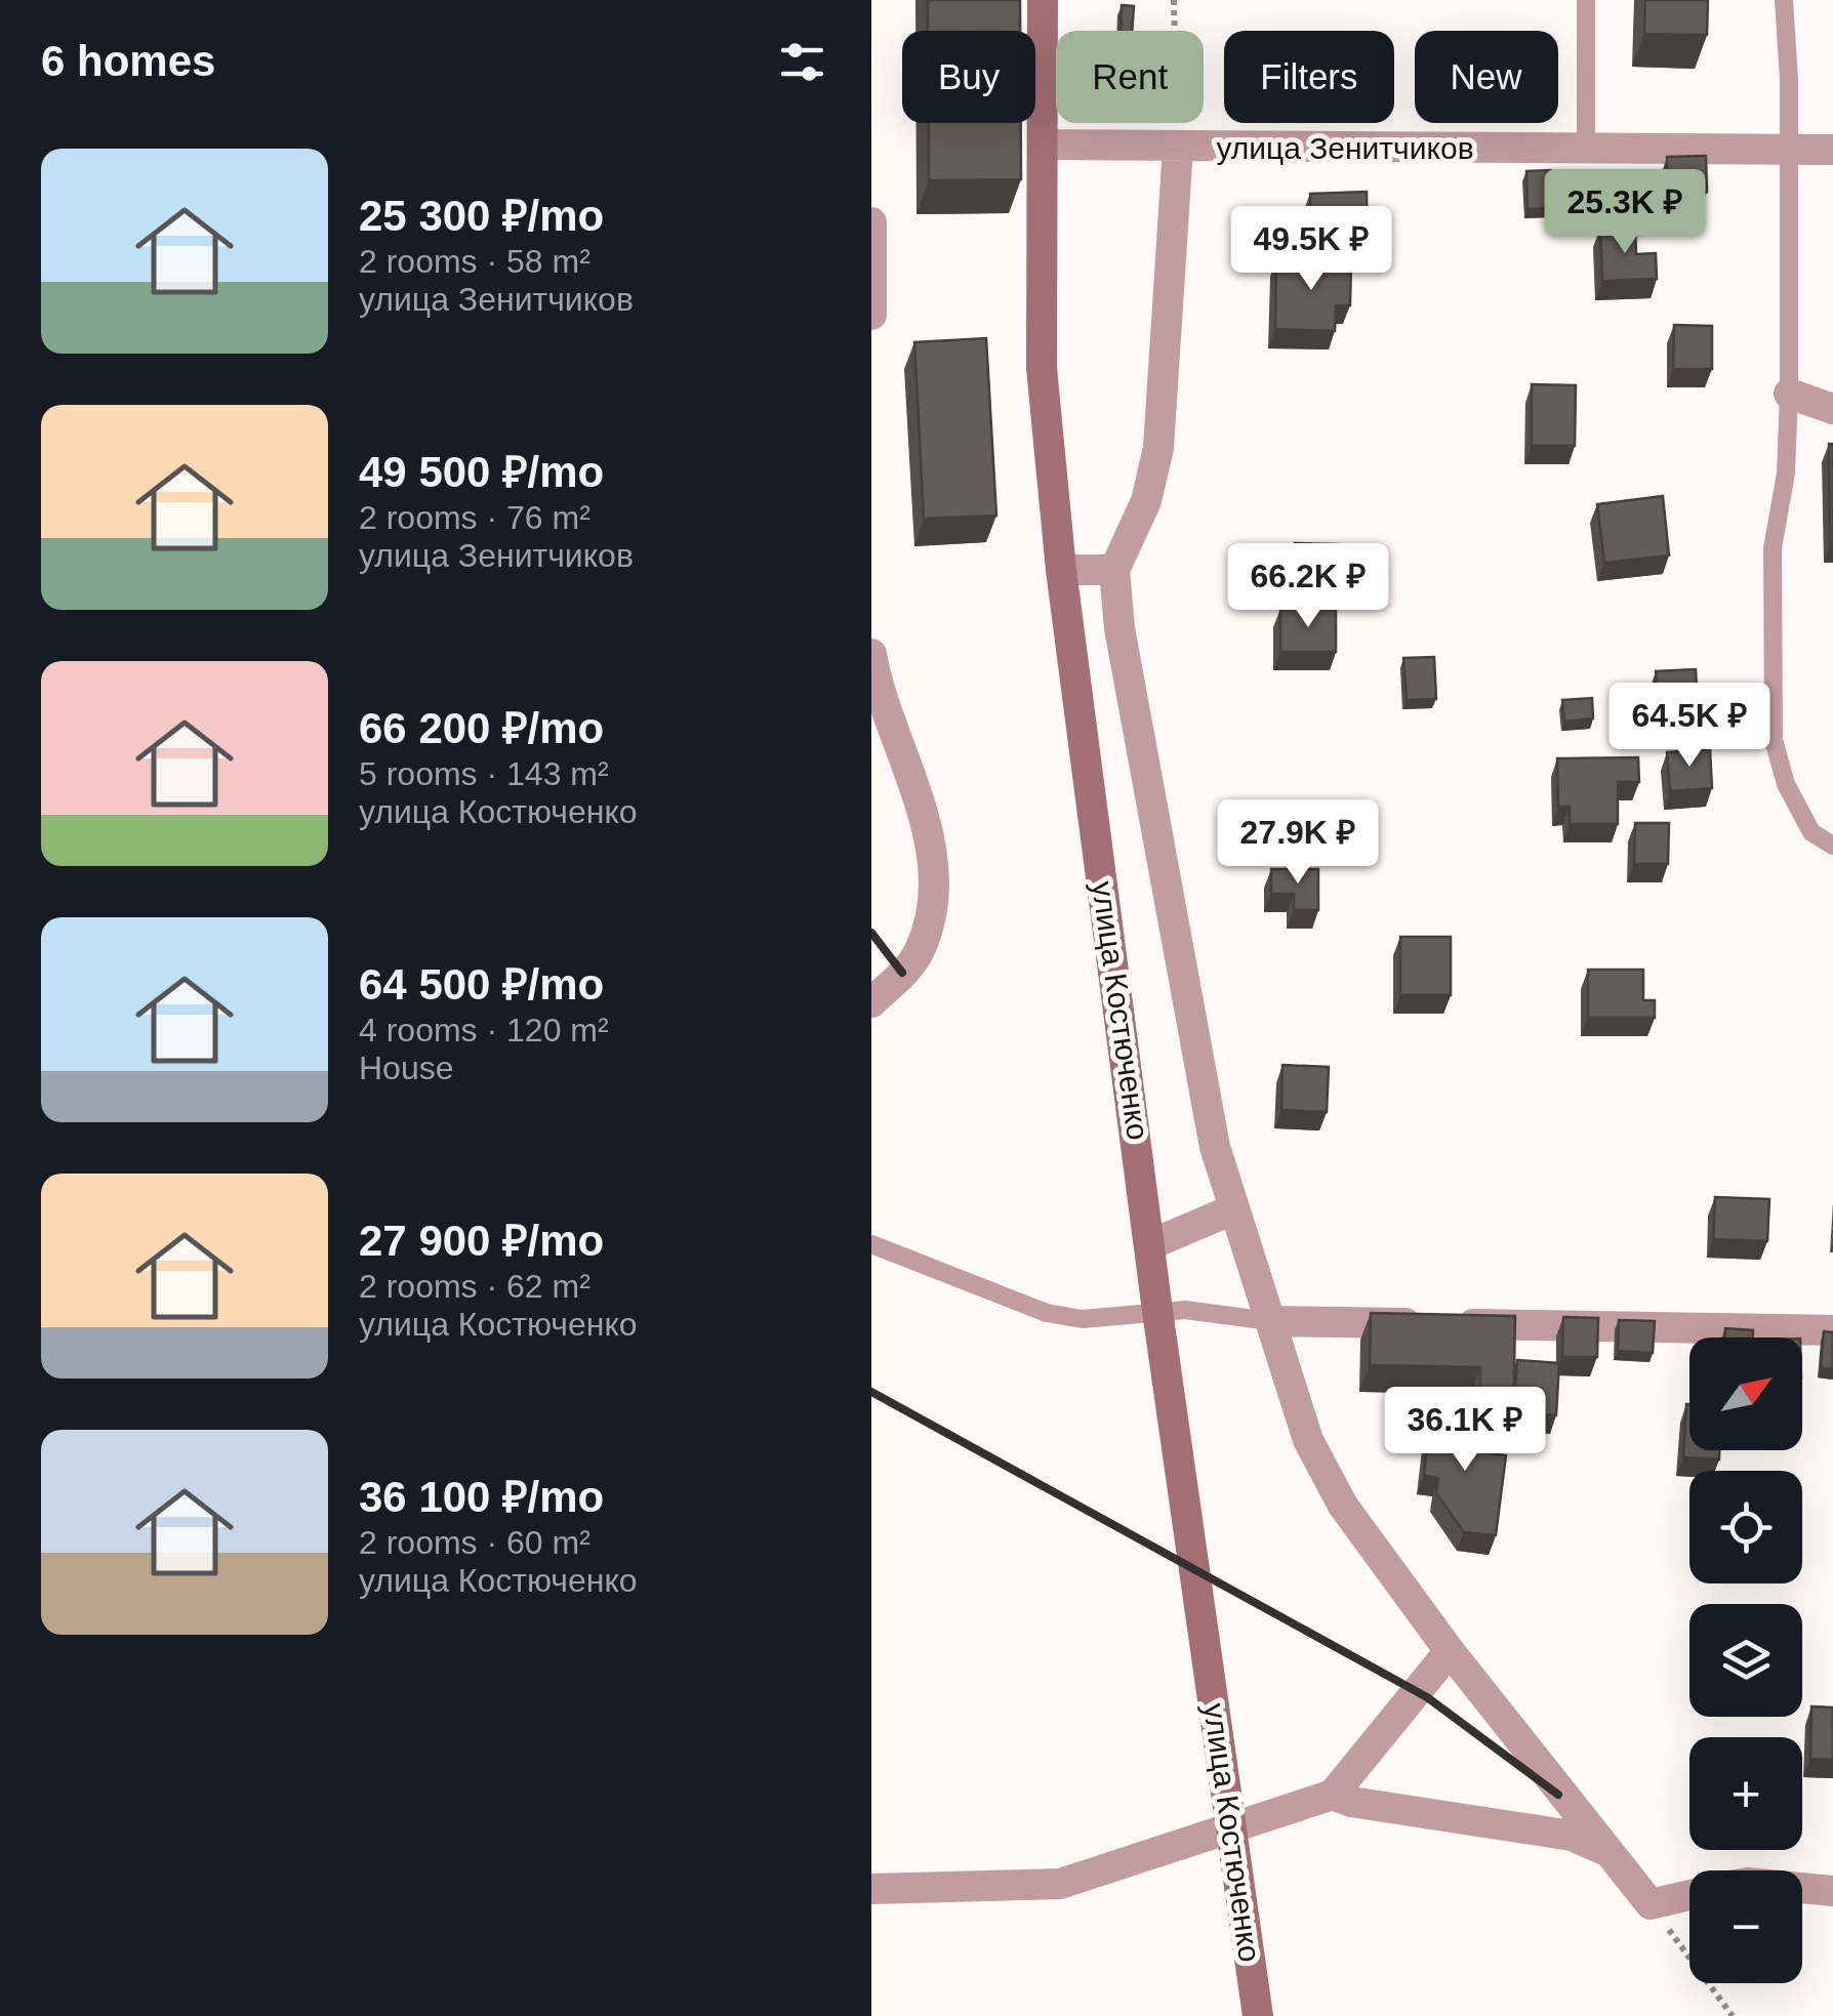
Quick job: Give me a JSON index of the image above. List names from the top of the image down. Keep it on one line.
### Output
{"streets":{"street":["улица Зенитчиков","улица Костюченко"]},"crossings":[["улица Зенитчиков","улица Костюченко"]],"north":"top right","page":{"heading":"6 homes","chip":["Buy","Rent","Filters","New"],"list":[{"name":"25 300 ₽/mo","note":"2 rooms · 58 m² · улица Зенитчиков"},{"name":"49 500 ₽/mo","note":"2 rooms · 76 m² · улица Зенитчиков"},{"name":"66 200 ₽/mo","note":"5 rooms · 143 m² · улица Костюченко"},{"name":"64 500 ₽/mo","note":"4 rooms · 120 m² · House"},{"name":"27 900 ₽/mo","note":"2 rooms · 62 m² · улица Костюченко"},{"name":"36 100 ₽/mo","note":"2 rooms · 60 m² · улица Костюченко"}],"price":["25.3K ₽","49.5K ₽","66.2K ₽","64.5K ₽","27.9K ₽","36.1K ₽"],"map_buttons":["+","−"]}}
